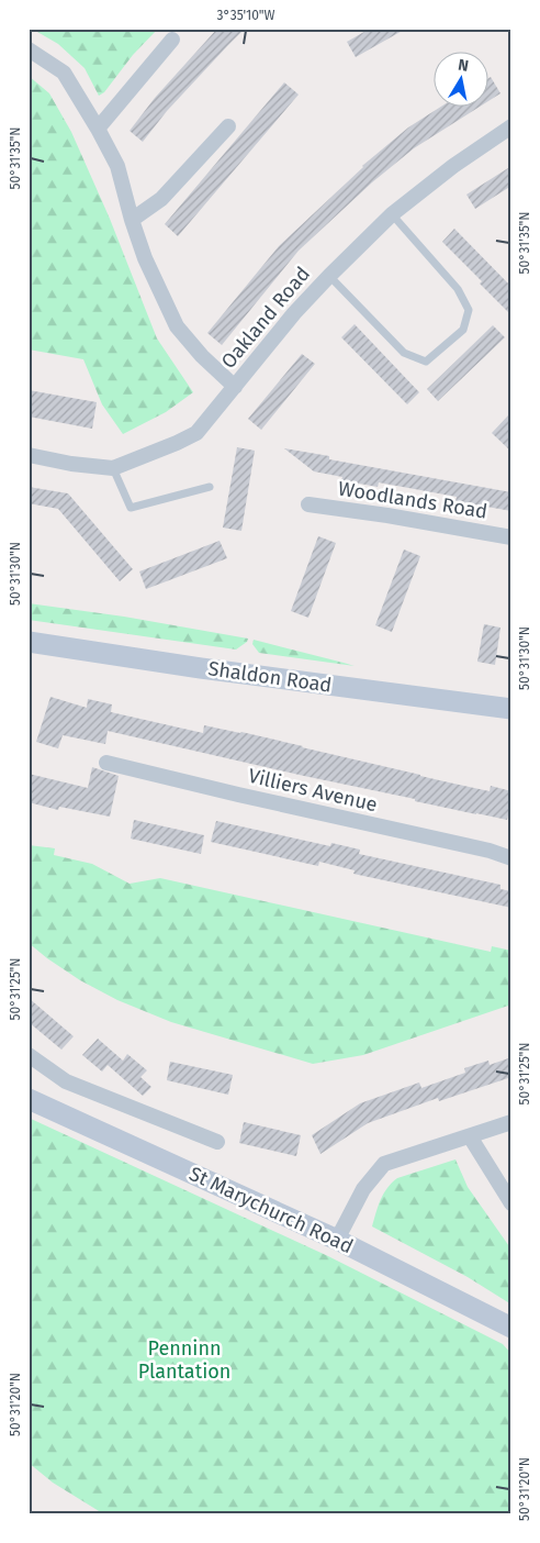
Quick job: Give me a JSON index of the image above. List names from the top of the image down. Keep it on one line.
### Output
{"streets":{"street":["Oakland Road","Woodlands Road","Shaldon Road","Villiers Avenue","St Marychurch Road"]},"parks":["Penninn Plantation"],"north":"top","coordinates":["3°35'10\"W","50°31'35\"N","50°31'30\"N","50°31'25\"N","50°31'20\"N"]}
